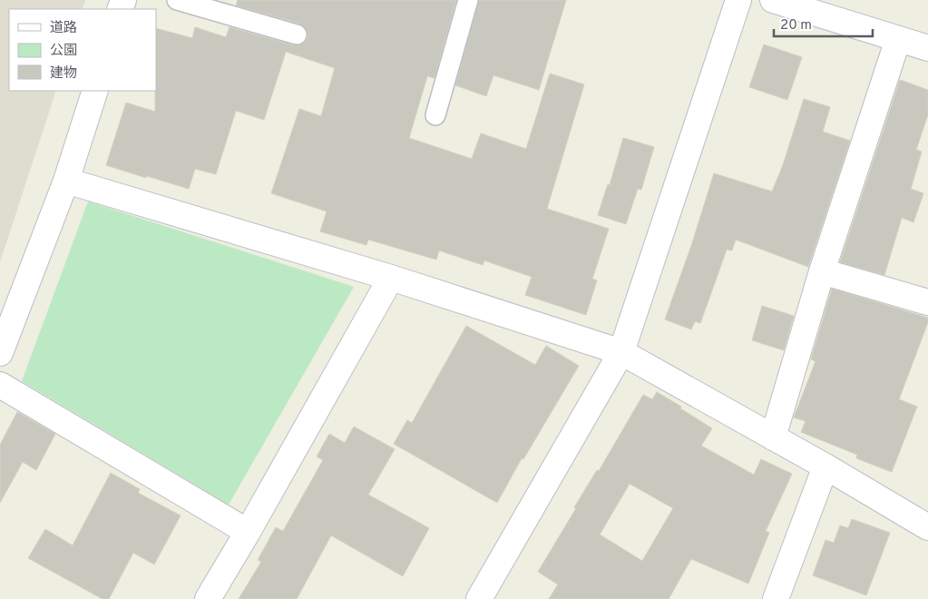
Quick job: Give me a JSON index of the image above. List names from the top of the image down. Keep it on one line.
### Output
{"legend":["道路","公園","建物"],"scale_bar":"20 m"}
